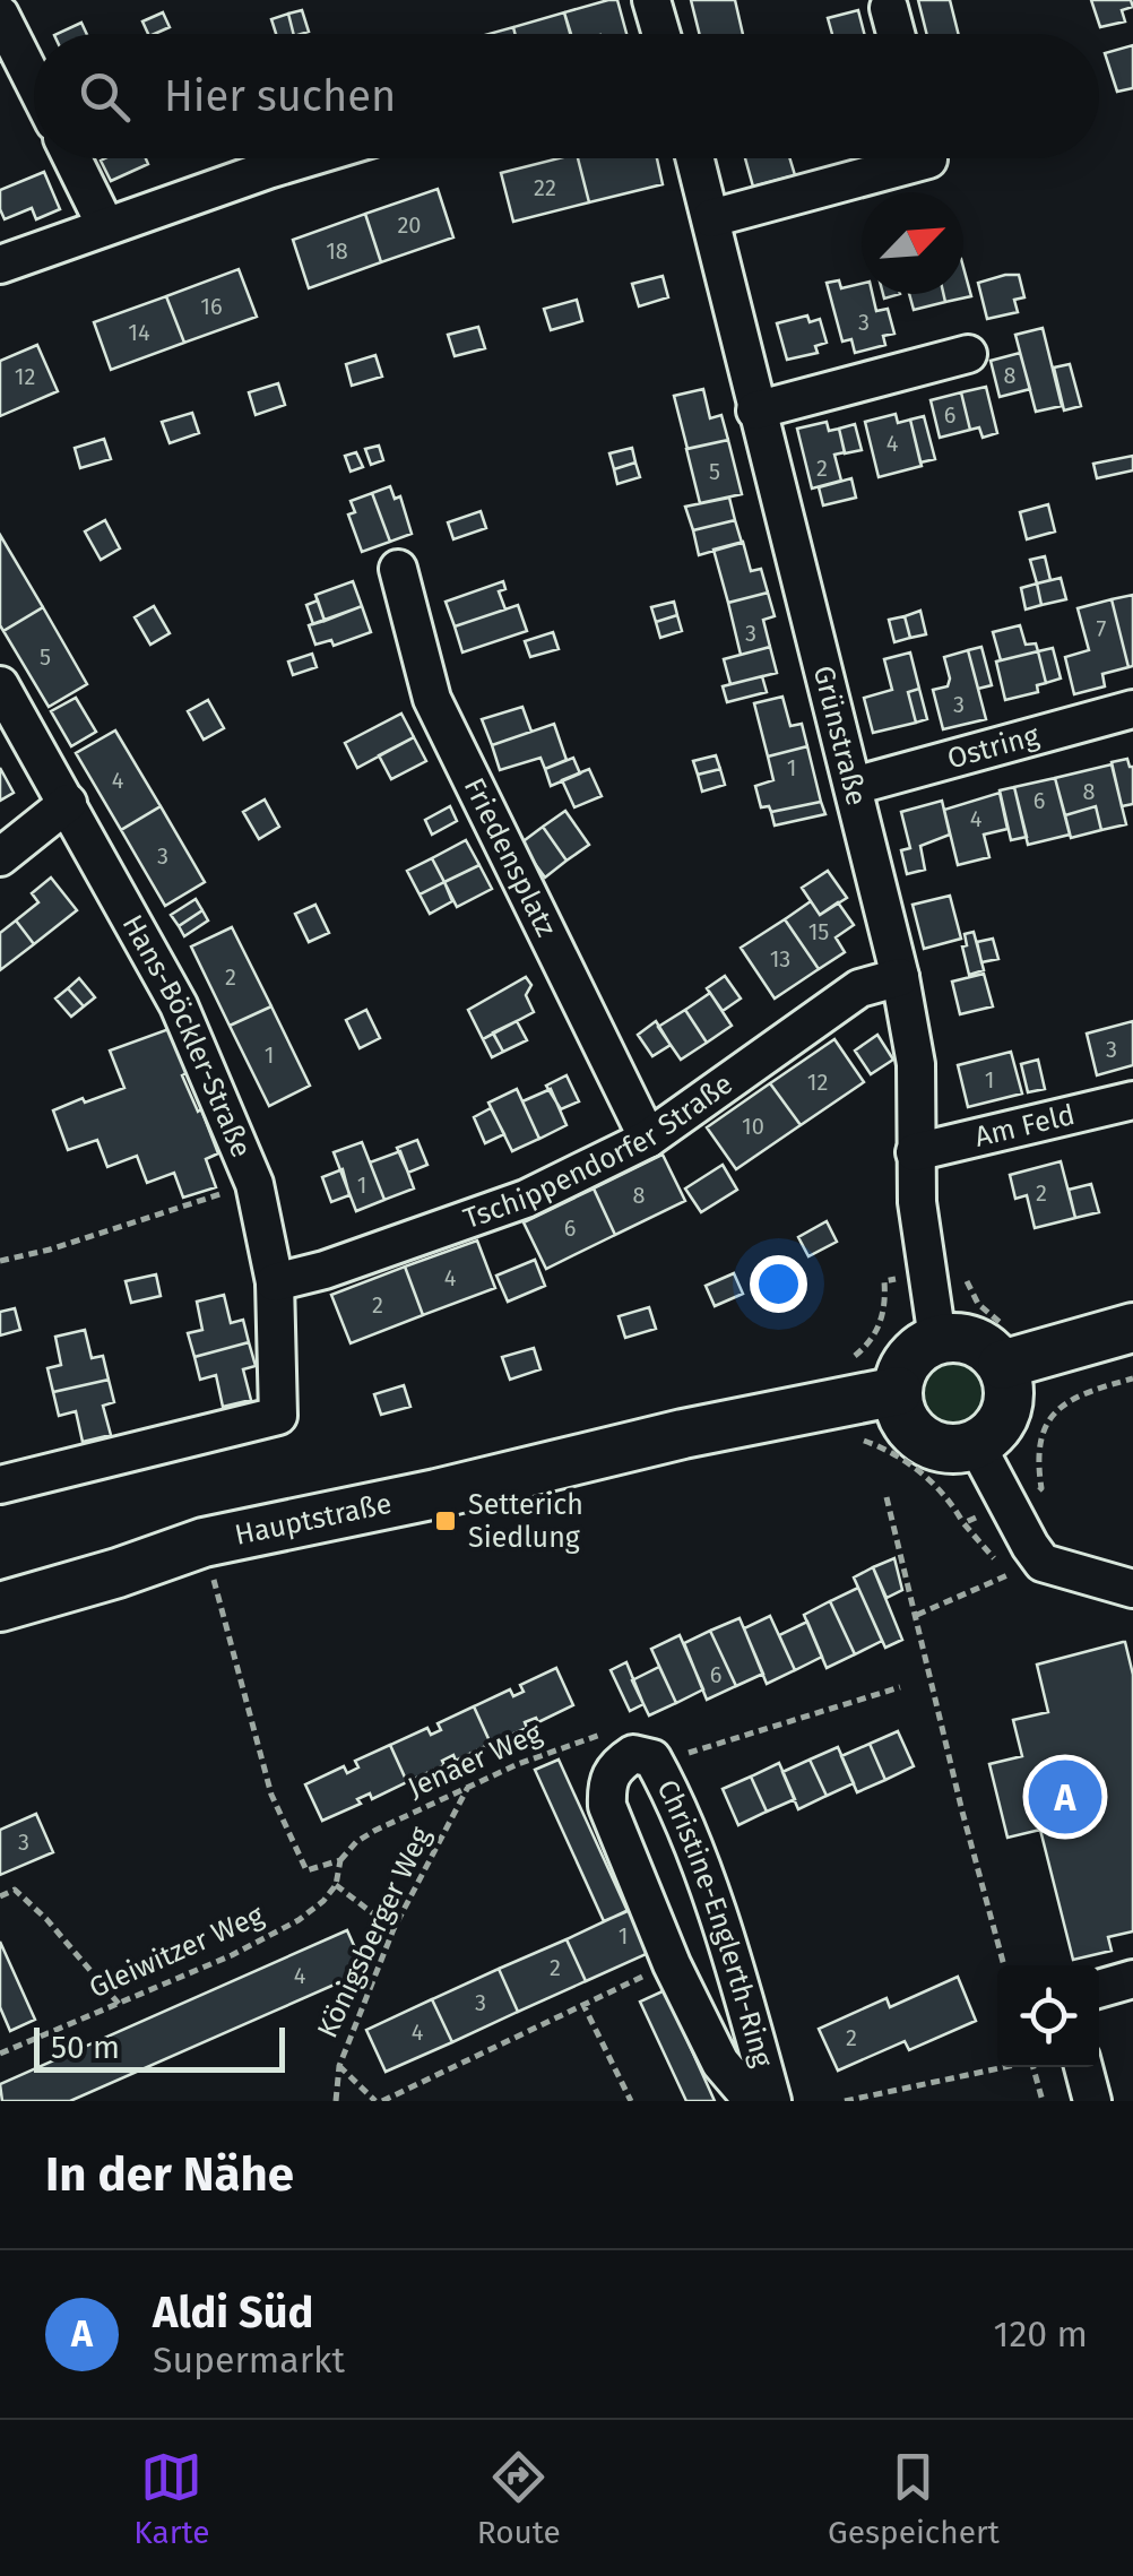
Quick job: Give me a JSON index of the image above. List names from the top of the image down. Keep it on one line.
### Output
{"streets":{"main road":["Hauptstraße"],"street":["Grünstraße","Ostring","Friedensplatz","Hans-Böckler-Straße","Am Feld","Tschippendorfer Straße","Christine-Englerth-Ring"],"path":["Jenaer Weg","Königsberger Weg","Gleiwitzer Weg"]},"crossings":[["Grünstraße","Ostring"],["Grünstraße","Am Feld"],["Grünstraße","Tschippendorfer Straße"],["Grünstraße","Hauptstraße"],["Friedensplatz","Tschippendorfer Straße"],["Hans-Böckler-Straße","Tschippendorfer Straße"],["Jenaer Weg","Christine-Englerth-Ring"],["Jenaer Weg","Königsberger Weg"]],"places":{"transit":["Setterich Siedlung"]},"house_numbers":["22","20","18","16","3","14","8","12","6","4","2","5","7","3","5","3","1","4","8","6","4","3","15","13","2","3","1","1","12","10","1","2","8","6","4","2","6","3","1","2","4","3","4","2"],"scale_bar":"50 m","north":"top right","page":{"search":"Hier suchen","pins":"A","scale":"50 m","heading":"In der Nähe","list":[{"mark":"A","name":"Aldi Süd","note":"Supermarkt","value":"120 m"}],"nav":["Karte","Route","Gespeichert"]}}
